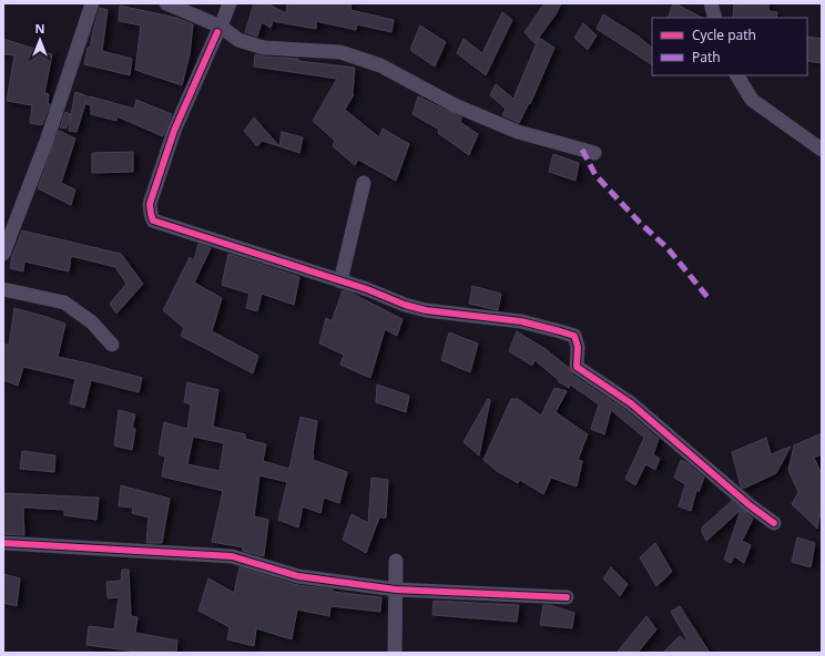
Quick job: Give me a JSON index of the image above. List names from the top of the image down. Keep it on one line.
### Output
{"legend":["Cycle path","Path"],"north":"top"}
